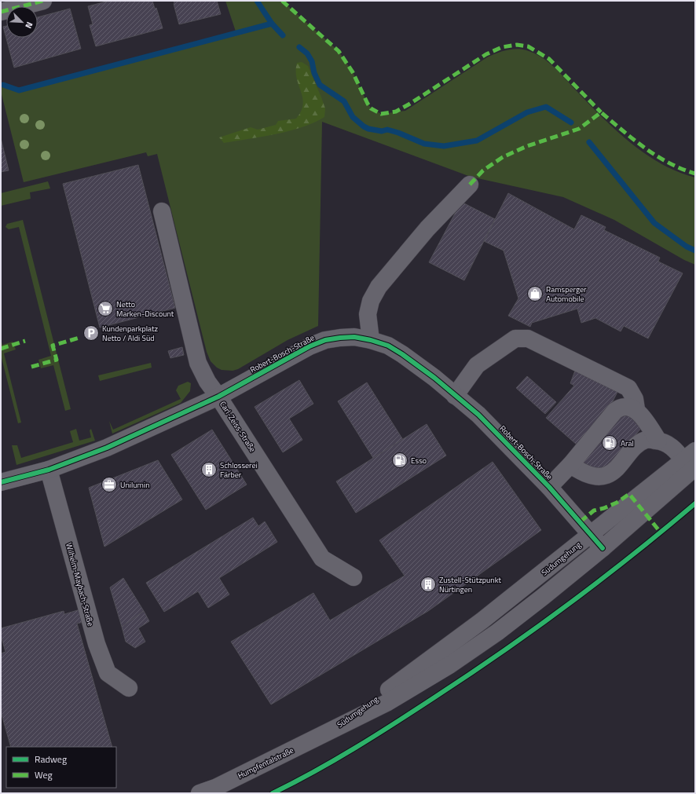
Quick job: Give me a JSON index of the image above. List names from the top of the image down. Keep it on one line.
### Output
{"streets":{"street":["Robert-Bosch-Straße","Carl-Zeiss-Straße","Südumgehung","Wilhelm-Maybach-Straße","Humpfentalstraße"]},"crossings":[["Robert-Bosch-Straße","Carl-Zeiss-Straße"],["Robert-Bosch-Straße","Südumgehung"],["Robert-Bosch-Straße","Wilhelm-Maybach-Straße"],["Südumgehung","Humpfentalstraße"]],"places":{"shop":["Ramsperger Automobile"],"supermarket":["Netto Marken-Discount"],"parking":["Kundenparkplatz Netto / Aldi Süd"],"fuel station":["Aral","Esso"],"building":["Schlosserei Färber","Zustell-Stützpunkt Nürtingen"],"office":["Unilumin"]},"legend":["Radweg","Weg"],"north":"bottom right"}
